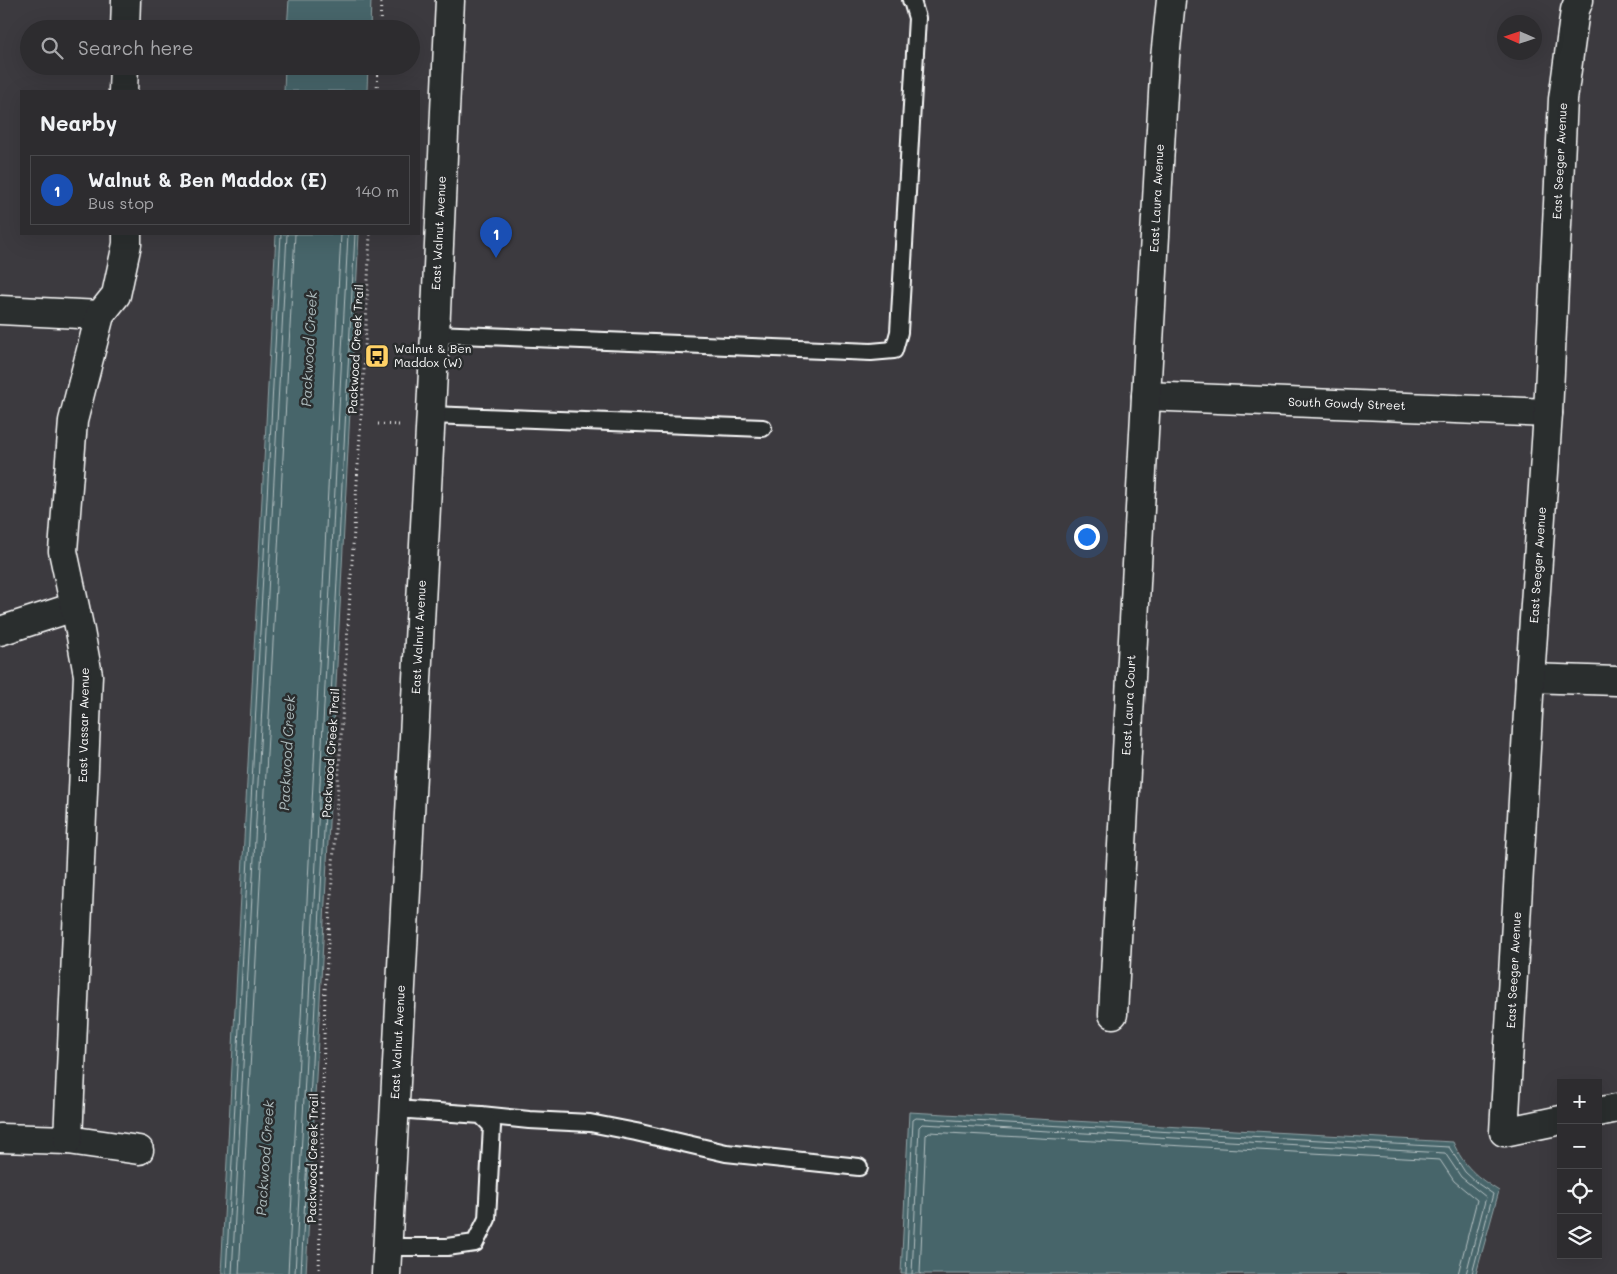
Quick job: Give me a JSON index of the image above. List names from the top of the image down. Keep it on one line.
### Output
{"streets":{"street":["East Seeger Avenue","East Laura Avenue","East Walnut Avenue","South Gowdy Street","East Laura Court","East Vassar Avenue"],"path":["Packwood Creek Trail"]},"crossings":[["East Seeger Avenue","South Gowdy Street"],["East Laura Avenue","South Gowdy Street"],["East Laura Avenue","East Laura Court"],["South Gowdy Street","East Laura Court"]],"water":["Packwood Creek"],"places":{"bus stop":["Walnut & Ben Maddox (W)"]},"north":"left","page":{"search":"Search here","heading":"Nearby","list":[{"mark":"1","name":"Walnut & Ben Maddox (E)","note":"Bus stop","value":"140 m"}],"pins":"1","map_buttons":["+","−"]}}
